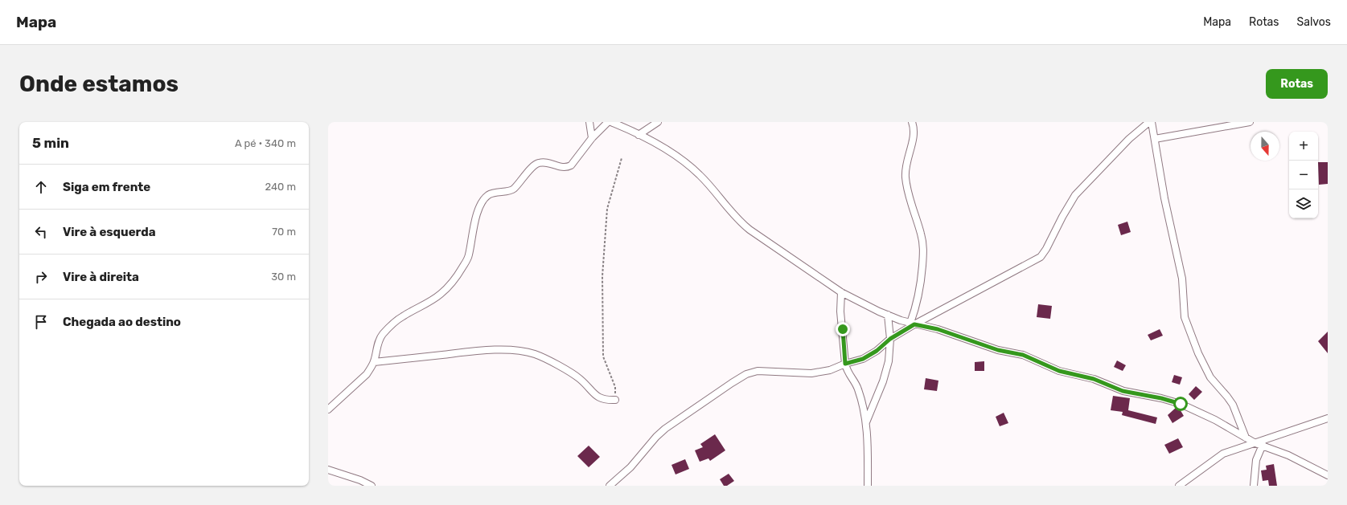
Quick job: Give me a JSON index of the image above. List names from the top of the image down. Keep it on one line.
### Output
{"north":"bottom","page":{"header":"Mapa","nav":["Mapa","Rotas","Salvos"],"buttons":"Rotas","title":"Onde estamos","heading":["5 min","A pé · 340 m"],"map_buttons":["+","−"],"list":[["Siga em frente","240 m"],["Vire à esquerda","70 m"],["Vire à direita","30 m"],"Chegada ao destino"]}}
